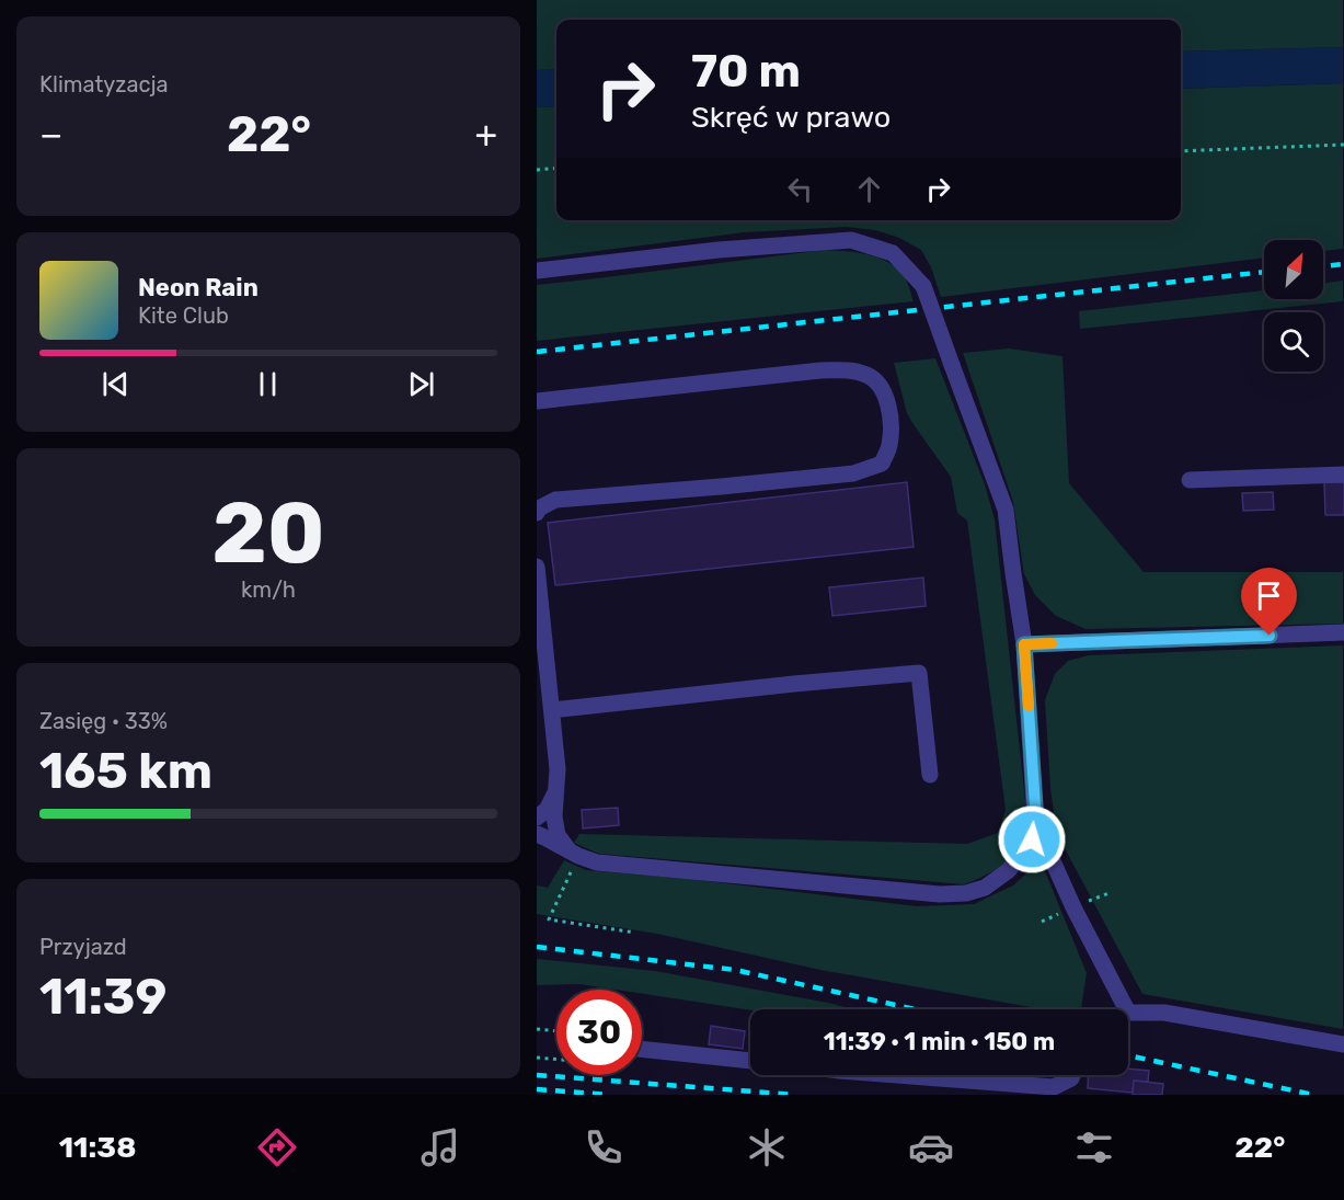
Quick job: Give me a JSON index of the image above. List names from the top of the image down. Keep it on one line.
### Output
{"north":"top right","page":{"tile":["Klimatyzacja",["20","km/h"],["Zasięg · 33%","165 km"],["Przyjazd","11:39"]],"turn":["70 m","Skręć w prawo"],"heat":["−","22°","+"],"song":["Neon Rain","Kite Club"],"limit":"30","trip":"11:39 · 1 min · 150 m","tabs":["11:38","22°"]}}
